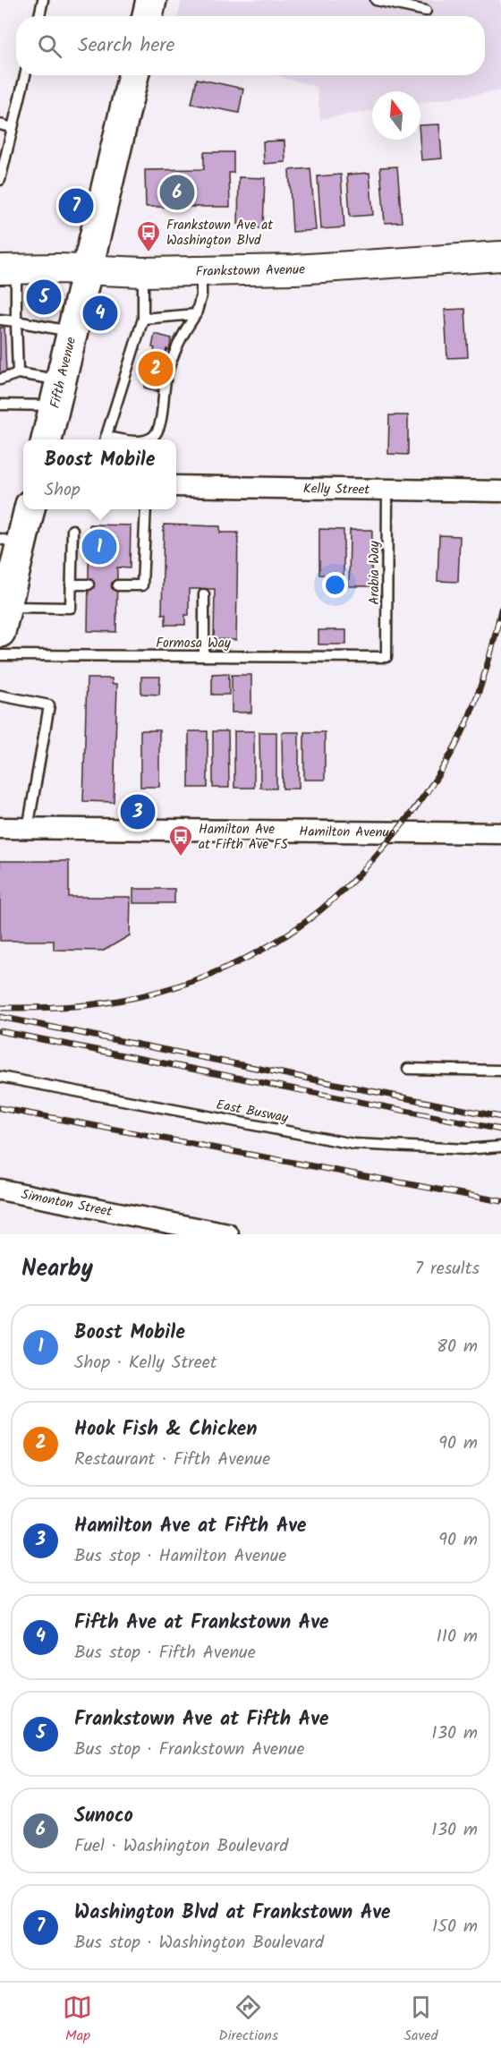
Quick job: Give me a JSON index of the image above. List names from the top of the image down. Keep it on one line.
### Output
{"streets":{"highway":["Fifth Avenue"],"main road":["Frankstown Avenue"],"street":["Kelly Street","Hamilton Avenue","Simonton Street"],"lane":["Arabia Way","Formosa Way","East Busway"]},"crossings":[["Frankstown Avenue","Fifth Avenue"],["Kelly Street","Arabia Way"],["Arabia Way","Formosa Way"]],"places":{"bus stop":["Frankstown Ave at Washington Blvd","Hamilton Ave at Fifth Ave FS"]},"north":"top","page":{"search":"Search here","pins":["6","7","5","4","2","1","3"],"popup":["Boost Mobile","Shop"],"heading":["Nearby","7 results"],"list":[{"mark":"1","name":"Boost Mobile","note":"Shop · Kelly Street","value":"80 m"},{"mark":"2","name":"Hook Fish & Chicken","note":"Restaurant · Fifth Avenue","value":"90 m"},{"mark":"3","name":"Hamilton Ave at Fifth Ave","note":"Bus stop · Hamilton Avenue","value":"90 m"},{"mark":"4","name":"Fifth Ave at Frankstown Ave","note":"Bus stop · Fifth Avenue","value":"110 m"},{"mark":"5","name":"Frankstown Ave at Fifth Ave","note":"Bus stop · Frankstown Avenue","value":"130 m"},{"mark":"6","name":"Sunoco","note":"Fuel · Washington Boulevard","value":"130 m"},{"mark":"7","name":"Washington Blvd at Frankstown Ave","note":"Bus stop · Washington Boulevard","value":"150 m"}],"nav":["Map","Directions","Saved"]}}
